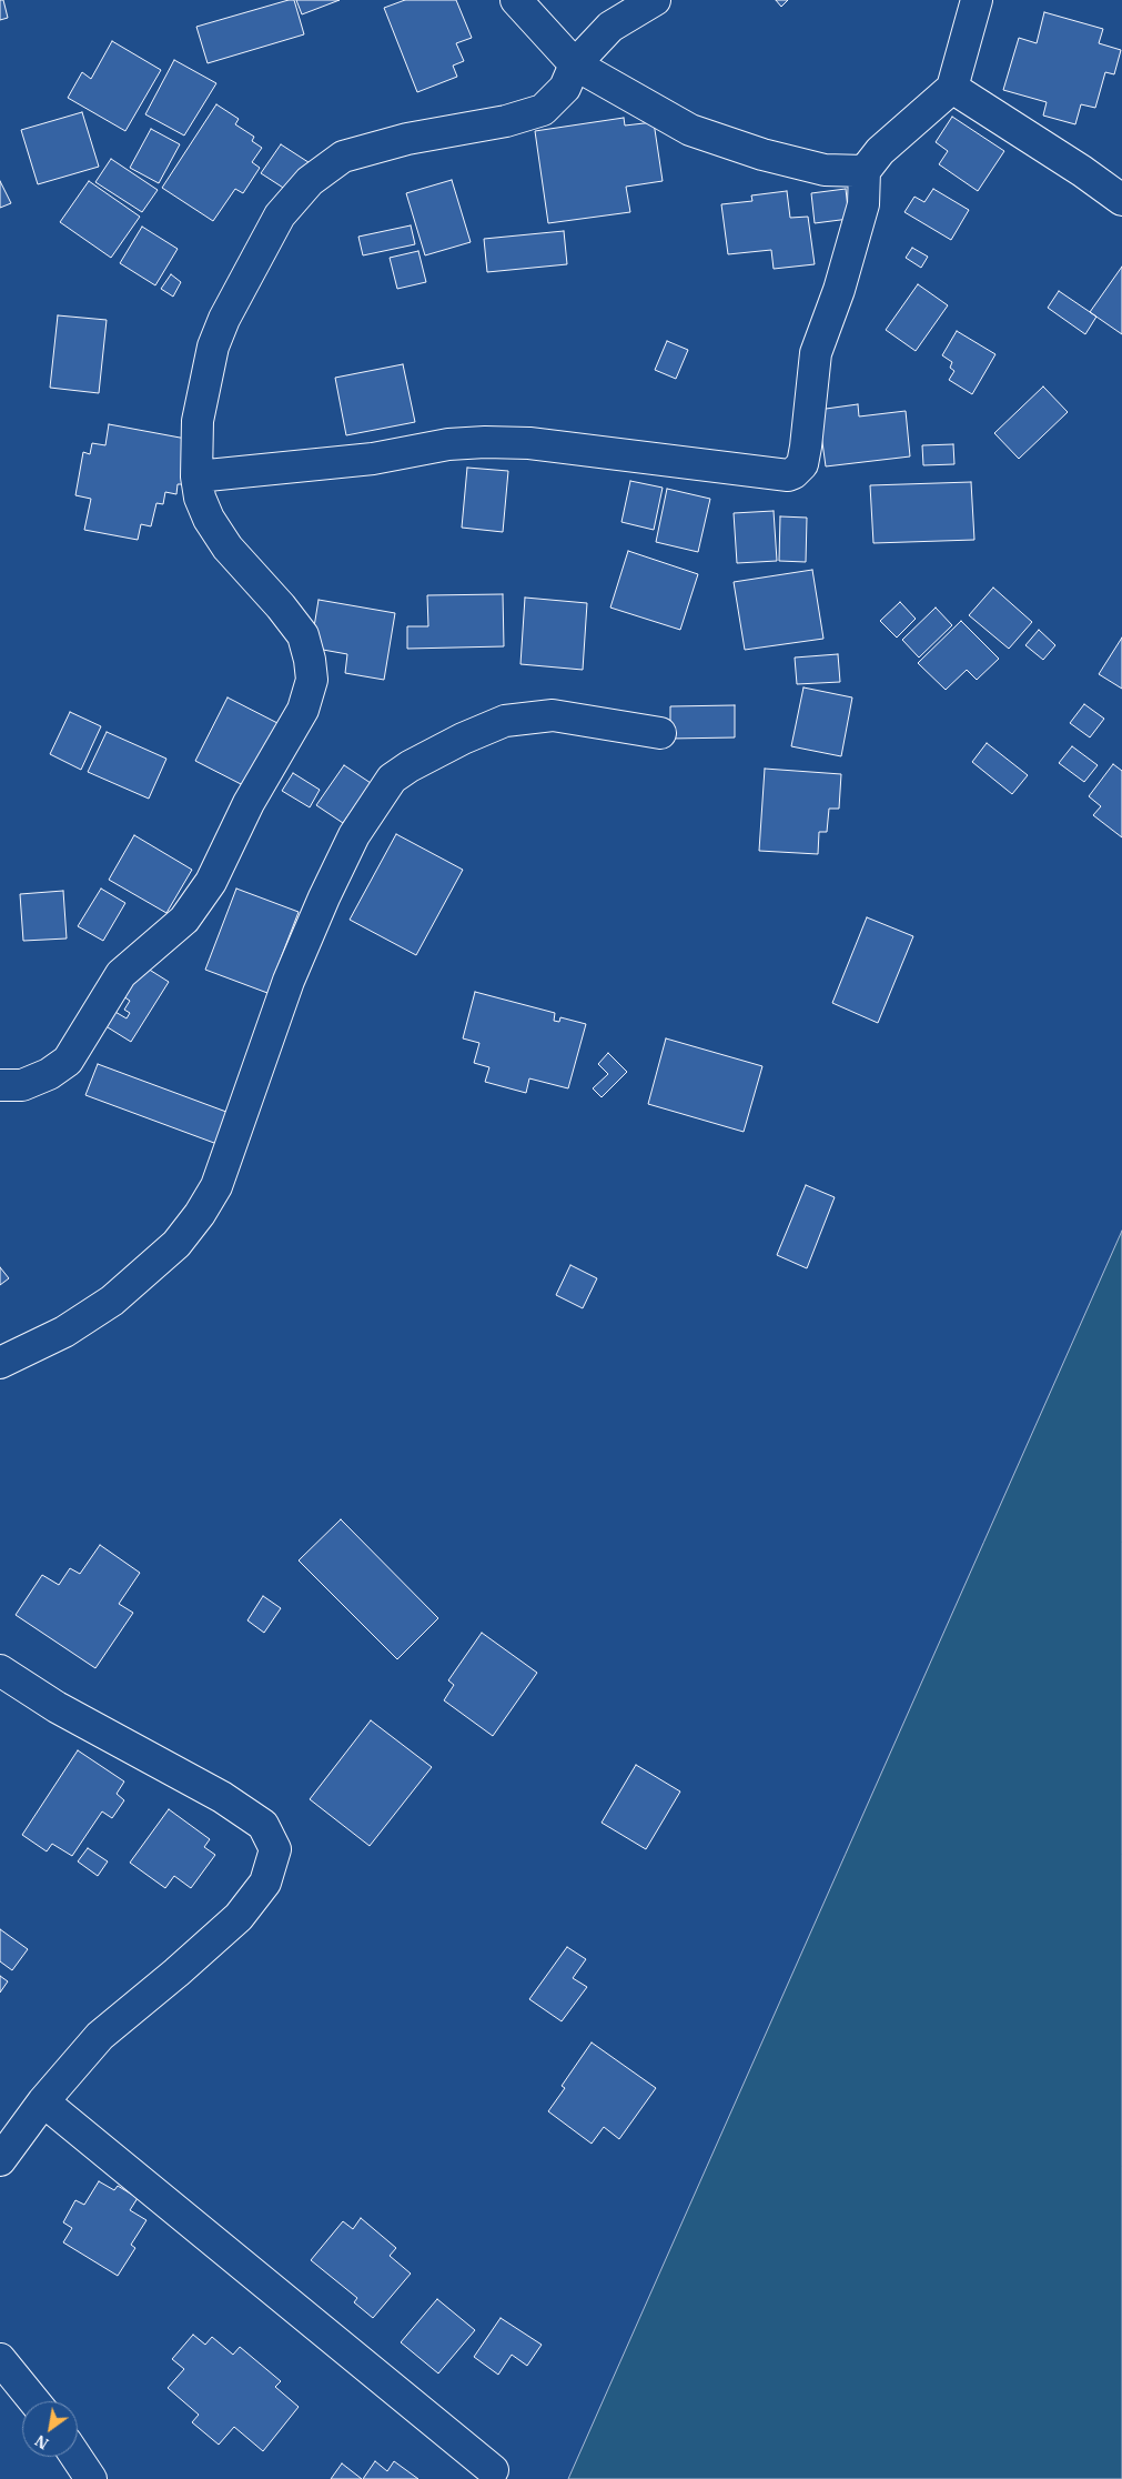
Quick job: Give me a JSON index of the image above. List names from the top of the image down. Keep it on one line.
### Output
{"north":"bottom left"}
